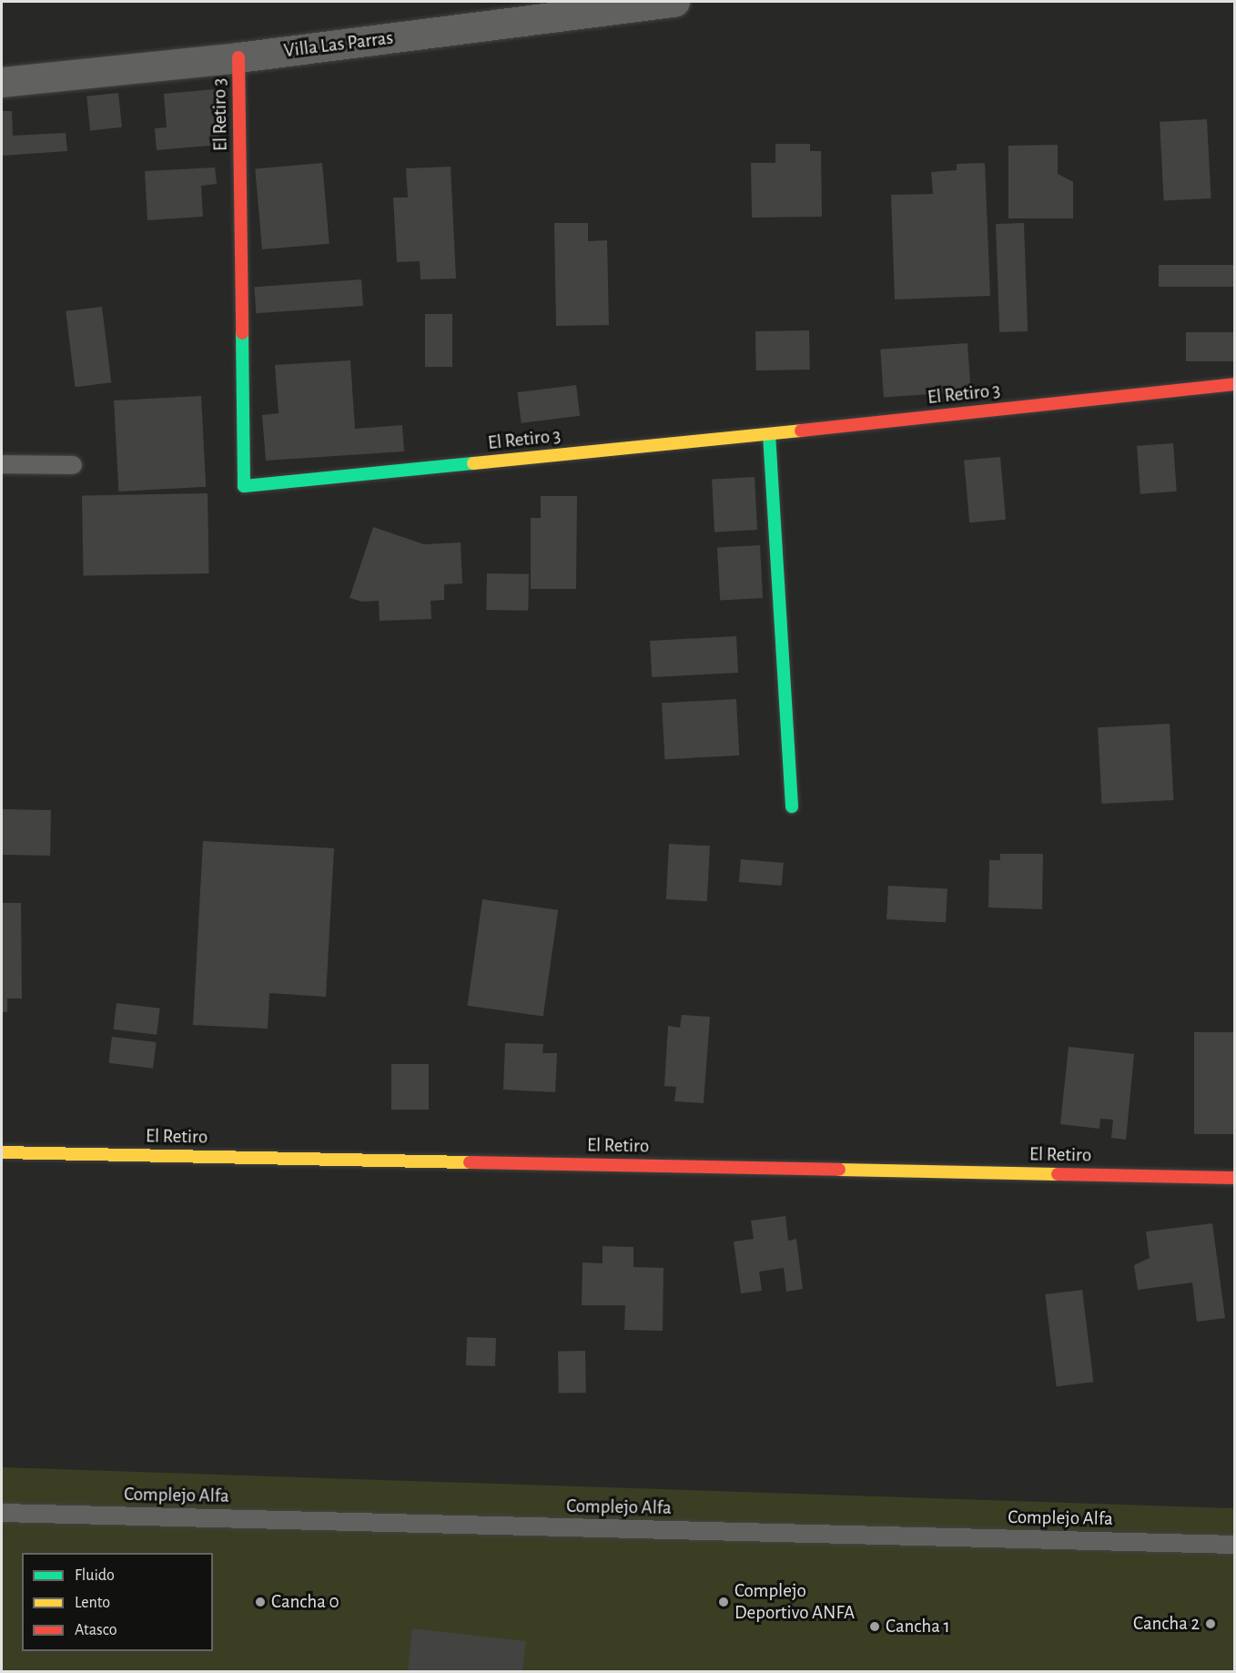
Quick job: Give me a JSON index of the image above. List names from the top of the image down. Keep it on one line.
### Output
{"streets":{"street":["Villa Las Parras","El Retiro 3","El Retiro"],"lane":["Complejo Alfa"]},"crossings":[["Villa Las Parras","El Retiro 3"]],"places":["Cancha 0","Complejo Deportivo ANFA","Cancha 2","Cancha 1"],"legend":["Fluido","Lento","Atasco"]}
